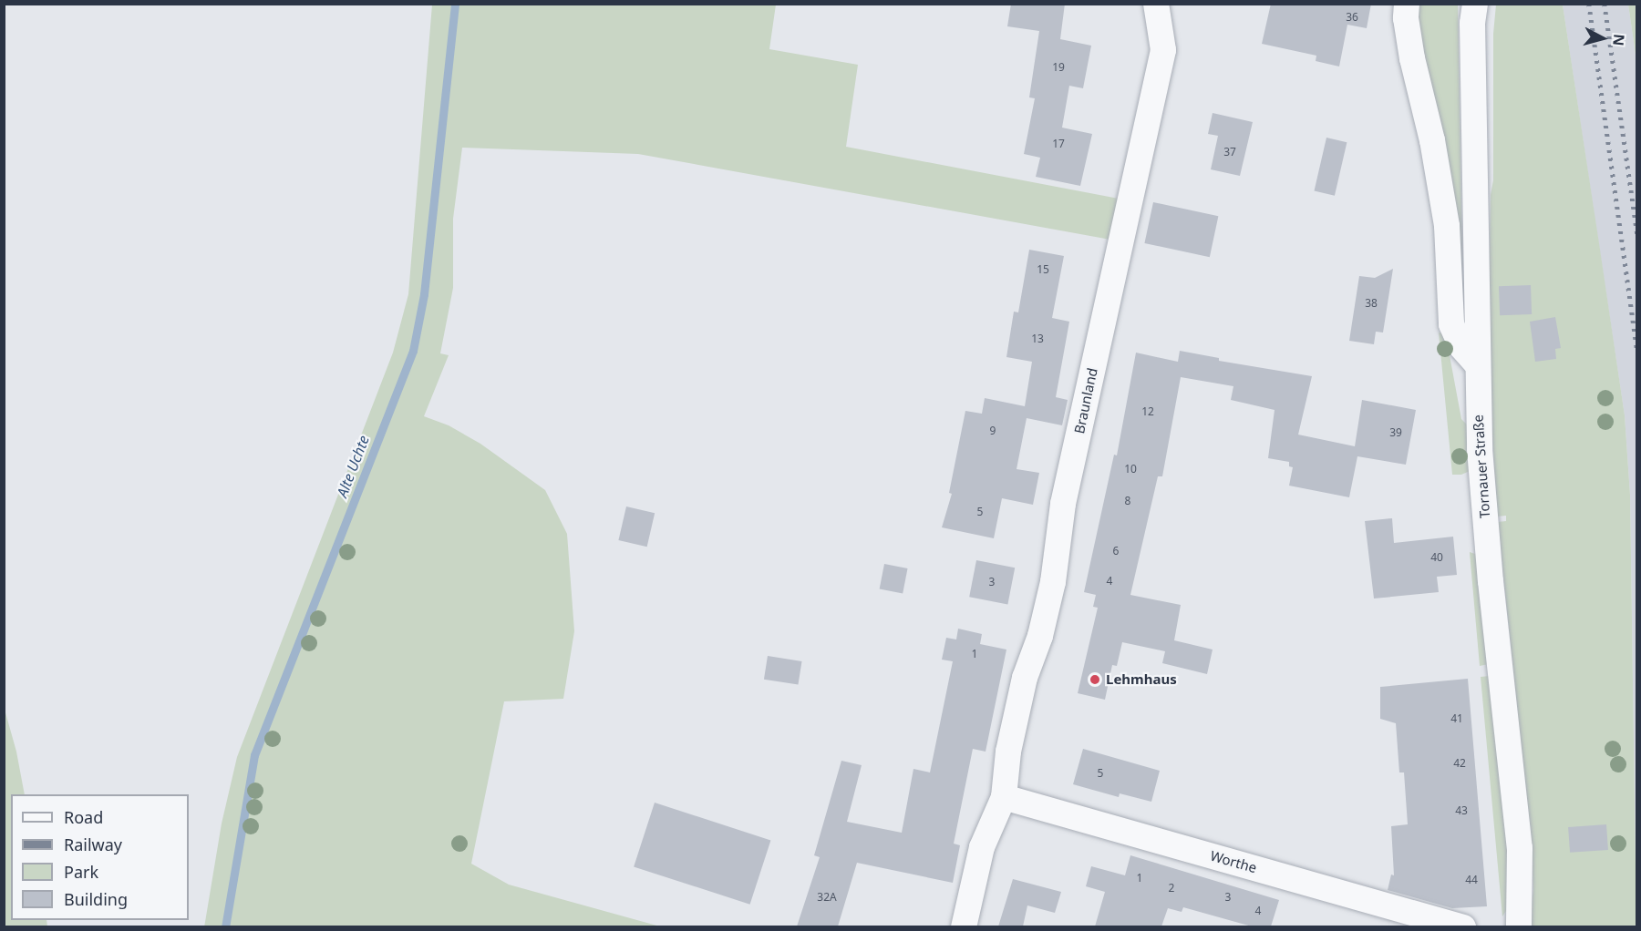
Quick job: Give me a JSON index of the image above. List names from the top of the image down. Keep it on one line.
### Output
{"streets":{"street":["Braunland","Tornauer Straße","Worthe"]},"crossings":[["Braunland","Worthe"]],"water":["Alte Uchte"],"places":["Lehmhaus"],"house_numbers":["36","19","17","37","15","38","13","12","9","39","10","8","5","6","40","4","3","1","41","42","5","43","1","44","2","32A","3","4"],"legend":["Road","Railway","Park","Building"],"north":"right"}
